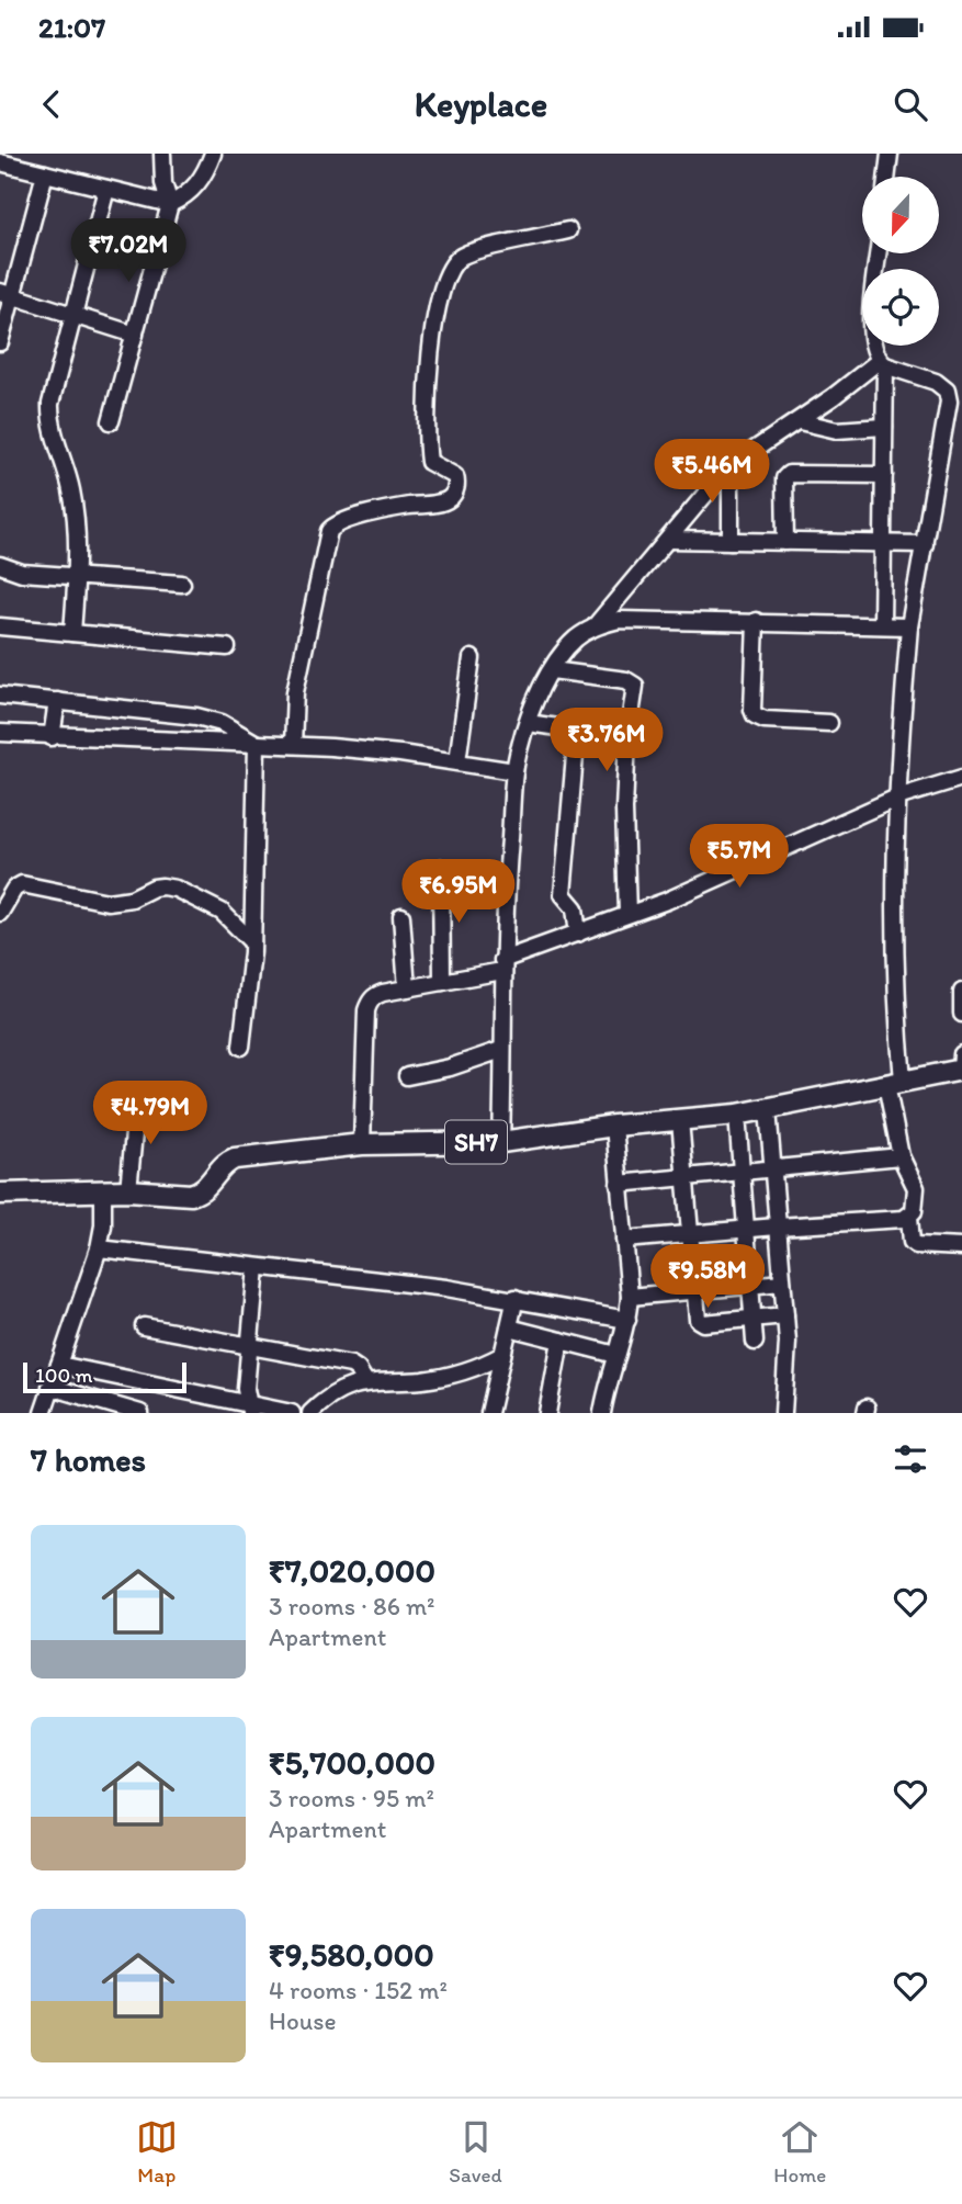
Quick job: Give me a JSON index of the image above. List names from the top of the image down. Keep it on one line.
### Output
{"streets":{"main road":["SH7"]},"scale_bar":"100 m","north":"bottom","page":{"status":"21:07","header":"Keyplace","price":["₹7.02M","₹5.46M","₹3.76M","₹5.7M","₹6.95M","₹4.79M","₹9.58M"],"scale":"100 m","heading":"7 homes","list":[{"name":"₹7,020,000","note":"3 rooms · 86 m² · Apartment"},{"name":"₹5,700,000","note":"3 rooms · 95 m² · Apartment"},{"name":"₹9,580,000","note":"4 rooms · 152 m² · House"}],"tabs":["Map","Saved","Home"]}}
